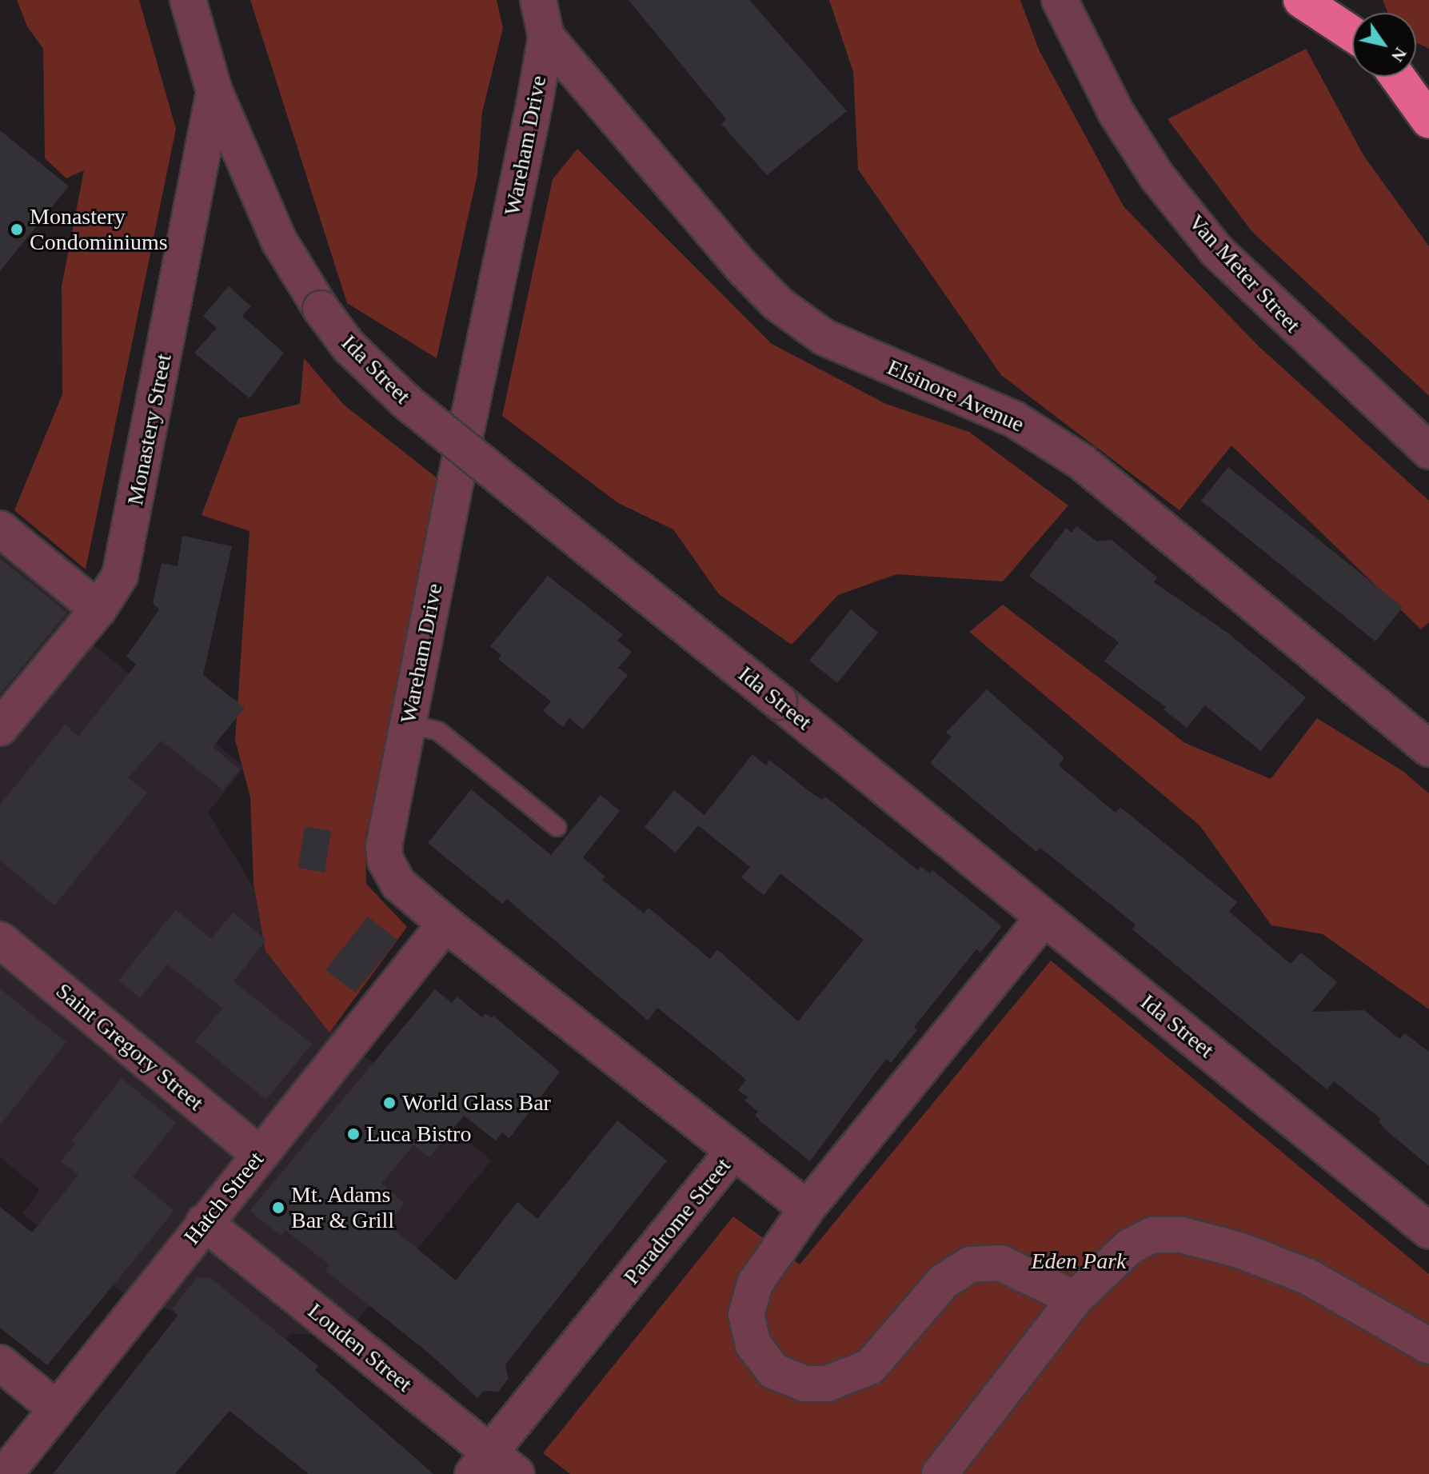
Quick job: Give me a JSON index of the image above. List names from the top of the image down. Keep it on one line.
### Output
{"streets":{"street":["Wareham Drive","Van Meter Street","Ida Street","Elsinore Avenue","Monastery Street","Saint Gregory Street","Hatch Street","Paradrome Street","Louden Street"]},"crossings":[["Wareham Drive","Elsinore Avenue"],["Wareham Drive","Hatch Street"],["Wareham Drive","Paradrome Street"],["Ida Street","Monastery Street"],["Saint Gregory Street","Hatch Street"],["Hatch Street","Louden Street"],["Paradrome Street","Louden Street"]],"parks":["Eden Park"],"places":["Monastery Condominiums","World Glass Bar","Luca Bistro","Mt. Adams Bar & Grill"],"north":"bottom right"}
